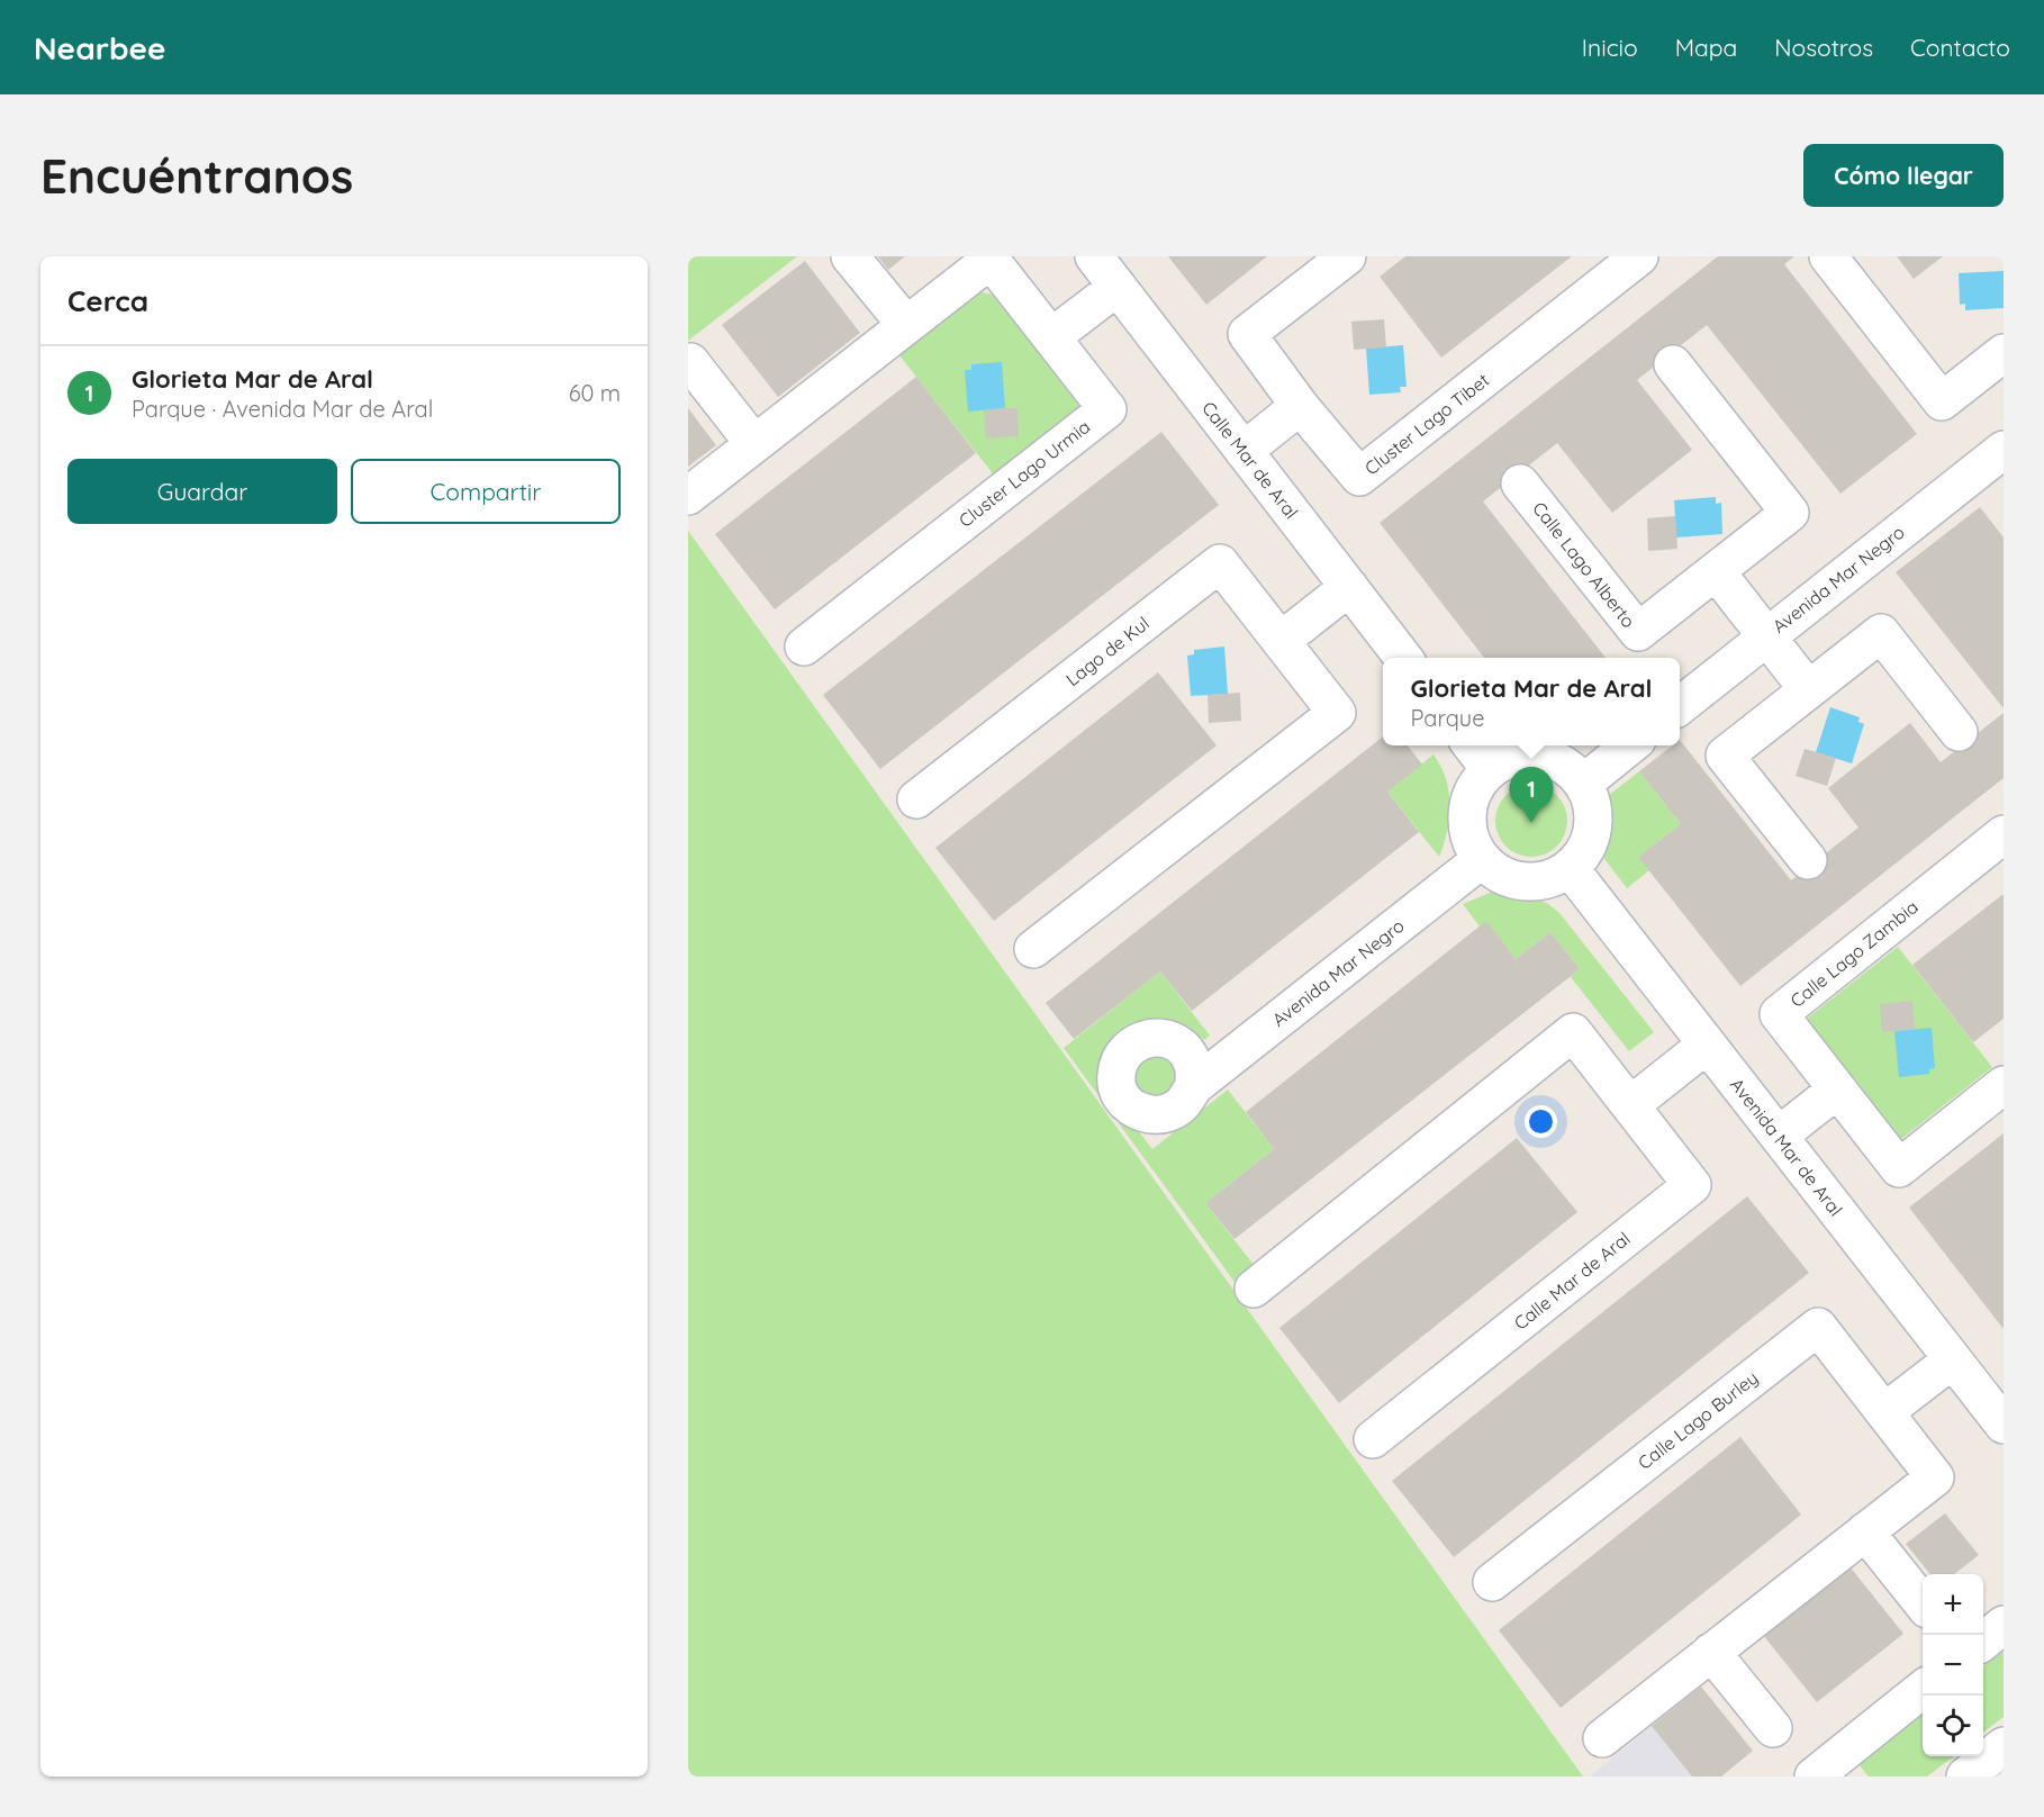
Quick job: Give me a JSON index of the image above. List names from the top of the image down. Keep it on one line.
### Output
{"streets":{"street":["Cluster Lago Tibet","Calle Mar de Aral","Cluster Lago Urmia","Calle Lago Alberto","Avenida Mar Negro","Lago de Kul","Calle Lago Zambia","Avenida Mar de Aral","Calle Lago Burley"]},"crossings":[["Avenida Mar Negro","Avenida Mar de Aral"]],"page":{"header":"Nearbee","nav":["Inicio","Mapa","Nosotros","Contacto"],"buttons":["Cómo llegar",["Guardar","Compartir"]],"title":"Encuéntranos","heading":"Cerca","list":[{"mark":"1","name":"Glorieta Mar de Aral","note":"Parque · Avenida Mar de Aral","value":"60 m"}],"popup":["Glorieta Mar de Aral","Parque"],"pins":"1","map_buttons":["+","−"]}}
